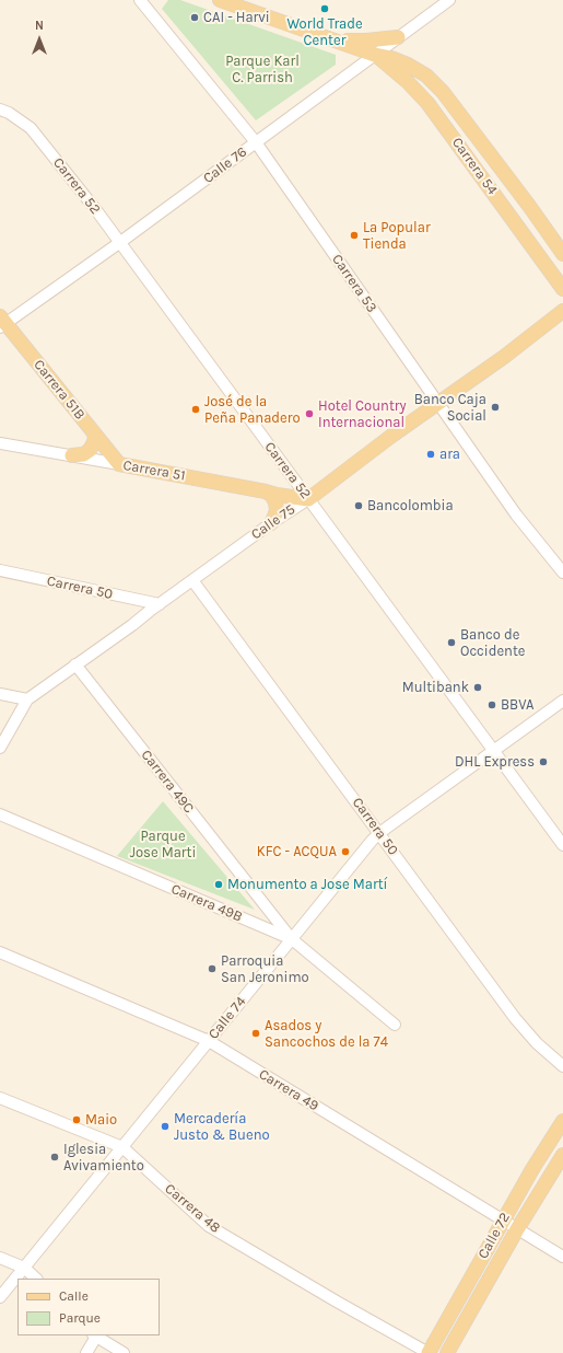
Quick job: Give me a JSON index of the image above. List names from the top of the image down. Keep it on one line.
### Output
{"streets":{"main road":["Carrera 54","Carrera 51B","Carrera 51","Calle 75","Calle 72"],"street":["Calle 76","Carrera 52","Carrera 53","Carrera 50","Carrera 49C","Carrera 49B","Calle 74","Carrera 49","Carrera 48"]},"crossings":[["Calle 76","Carrera 54"],["Calle 76","Carrera 52"],["Calle 76","Carrera 53"],["Calle 76","Carrera 51B"],["Carrera 52","Carrera 51"],["Carrera 52","Calle 75"],["Carrera 52","Calle 74"],["Carrera 53","Calle 75"],["Carrera 51B","Carrera 51"],["Carrera 51","Calle 75"],["Calle 75","Carrera 50"],["Calle 75","Carrera 49C"],["Carrera 50","Calle 74"],["Carrera 49C","Carrera 49B"],["Carrera 49C","Calle 74"],["Carrera 49B","Calle 74"],["Calle 74","Carrera 49"],["Calle 74","Carrera 48"],["Carrera 49","Calle 72"],["Carrera 48","Calle 72"]],"parks":["Parque Karl C. Parrish","Parque Jose Marti"],"places":["World Trade Center","CAI - Harvi","La Popular Tienda","Banco Caja Social","José de la Peña Panadero","Hotel Country Internacional","ara","Bancolombia","Banco de Occidente","Multibank","BBVA","DHL Express","KFC - ACQUA","Monumento a Jose Martí","Parroquia San Jeronimo","Asados y Sancochos de la 74","Maio","Mercadería Justo & Bueno","Iglesia Avivamiento"],"legend":["Calle","Parque"],"north":"top"}
